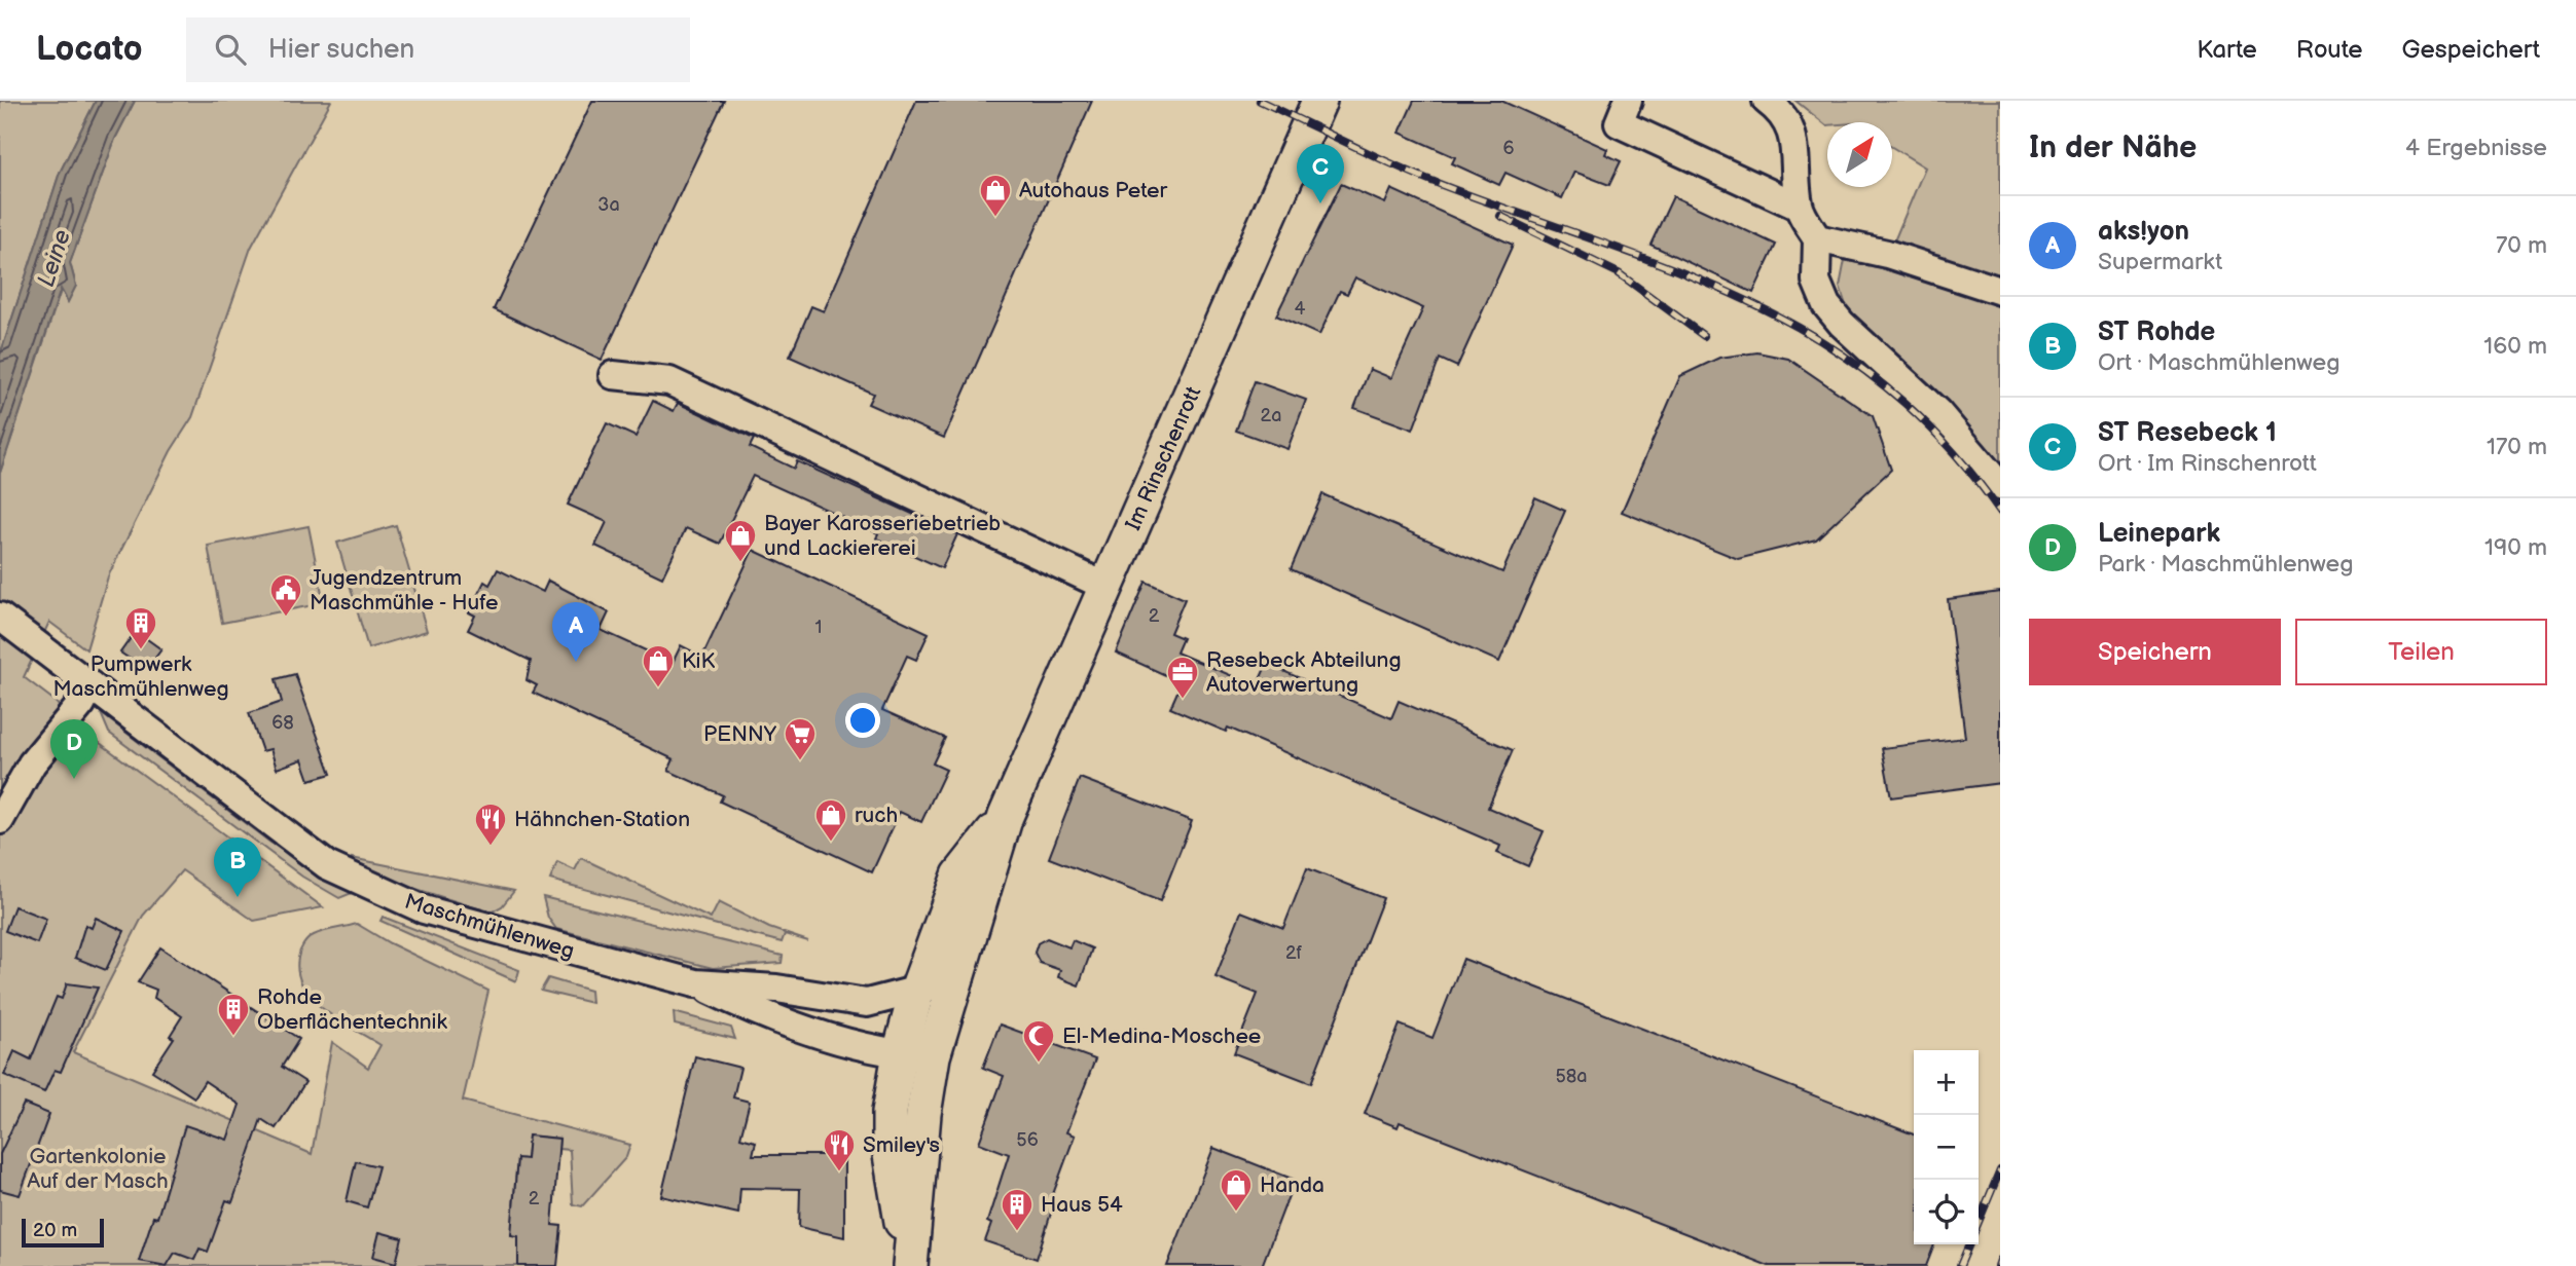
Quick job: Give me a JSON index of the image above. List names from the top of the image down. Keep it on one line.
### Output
{"streets":{"main road":["Im Rinschenrott"],"street":["Maschmühlenweg"]},"crossings":[["Im Rinschenrott","Maschmühlenweg"]],"water":["Leine"],"parks":["Gartenkolonie Auf der Masch"],"places":{"shop":["Autohaus Peter","Bayer Karosseriebetrieb und Lackiererei","KiK","ruch","Handa"],"public building":["Jugendzentrum Maschmühle - Hufe"],"building":["Pumpwerk Maschmühlenweg","Rohde Oberflächentechnik","Haus 54"],"office":["Resebeck Abteilung Autoverwertung"],"supermarket":["PENNY"],"restaurant":["Hähnchen-Station","Smiley's"],"mosque":["El-Medina-Moschee"]},"house_numbers":["6","3a","4","2a","2","1","68","2f","58a","56","2"],"scale_bar":"20 m","north":"top right","page":{"header":"Locato","search":"Hier suchen","nav":["Karte","Route","Gespeichert"],"heading":["In der Nähe","4 Ergebnisse"],"pins":["C","A","D","B"],"list":[{"mark":"A","name":"aks!yon","note":"Supermarkt","value":"70 m"},{"mark":"B","name":"ST Rohde","note":"Ort · Maschmühlenweg","value":"160 m"},{"mark":"C","name":"ST Resebeck 1","note":"Ort · Im Rinschenrott","value":"170 m"},{"mark":"D","name":"Leinepark","note":"Park · Maschmühlenweg","value":"190 m"}],"buttons":["Speichern","Teilen"],"map_buttons":["+","−"],"scale":"20 m"}}
